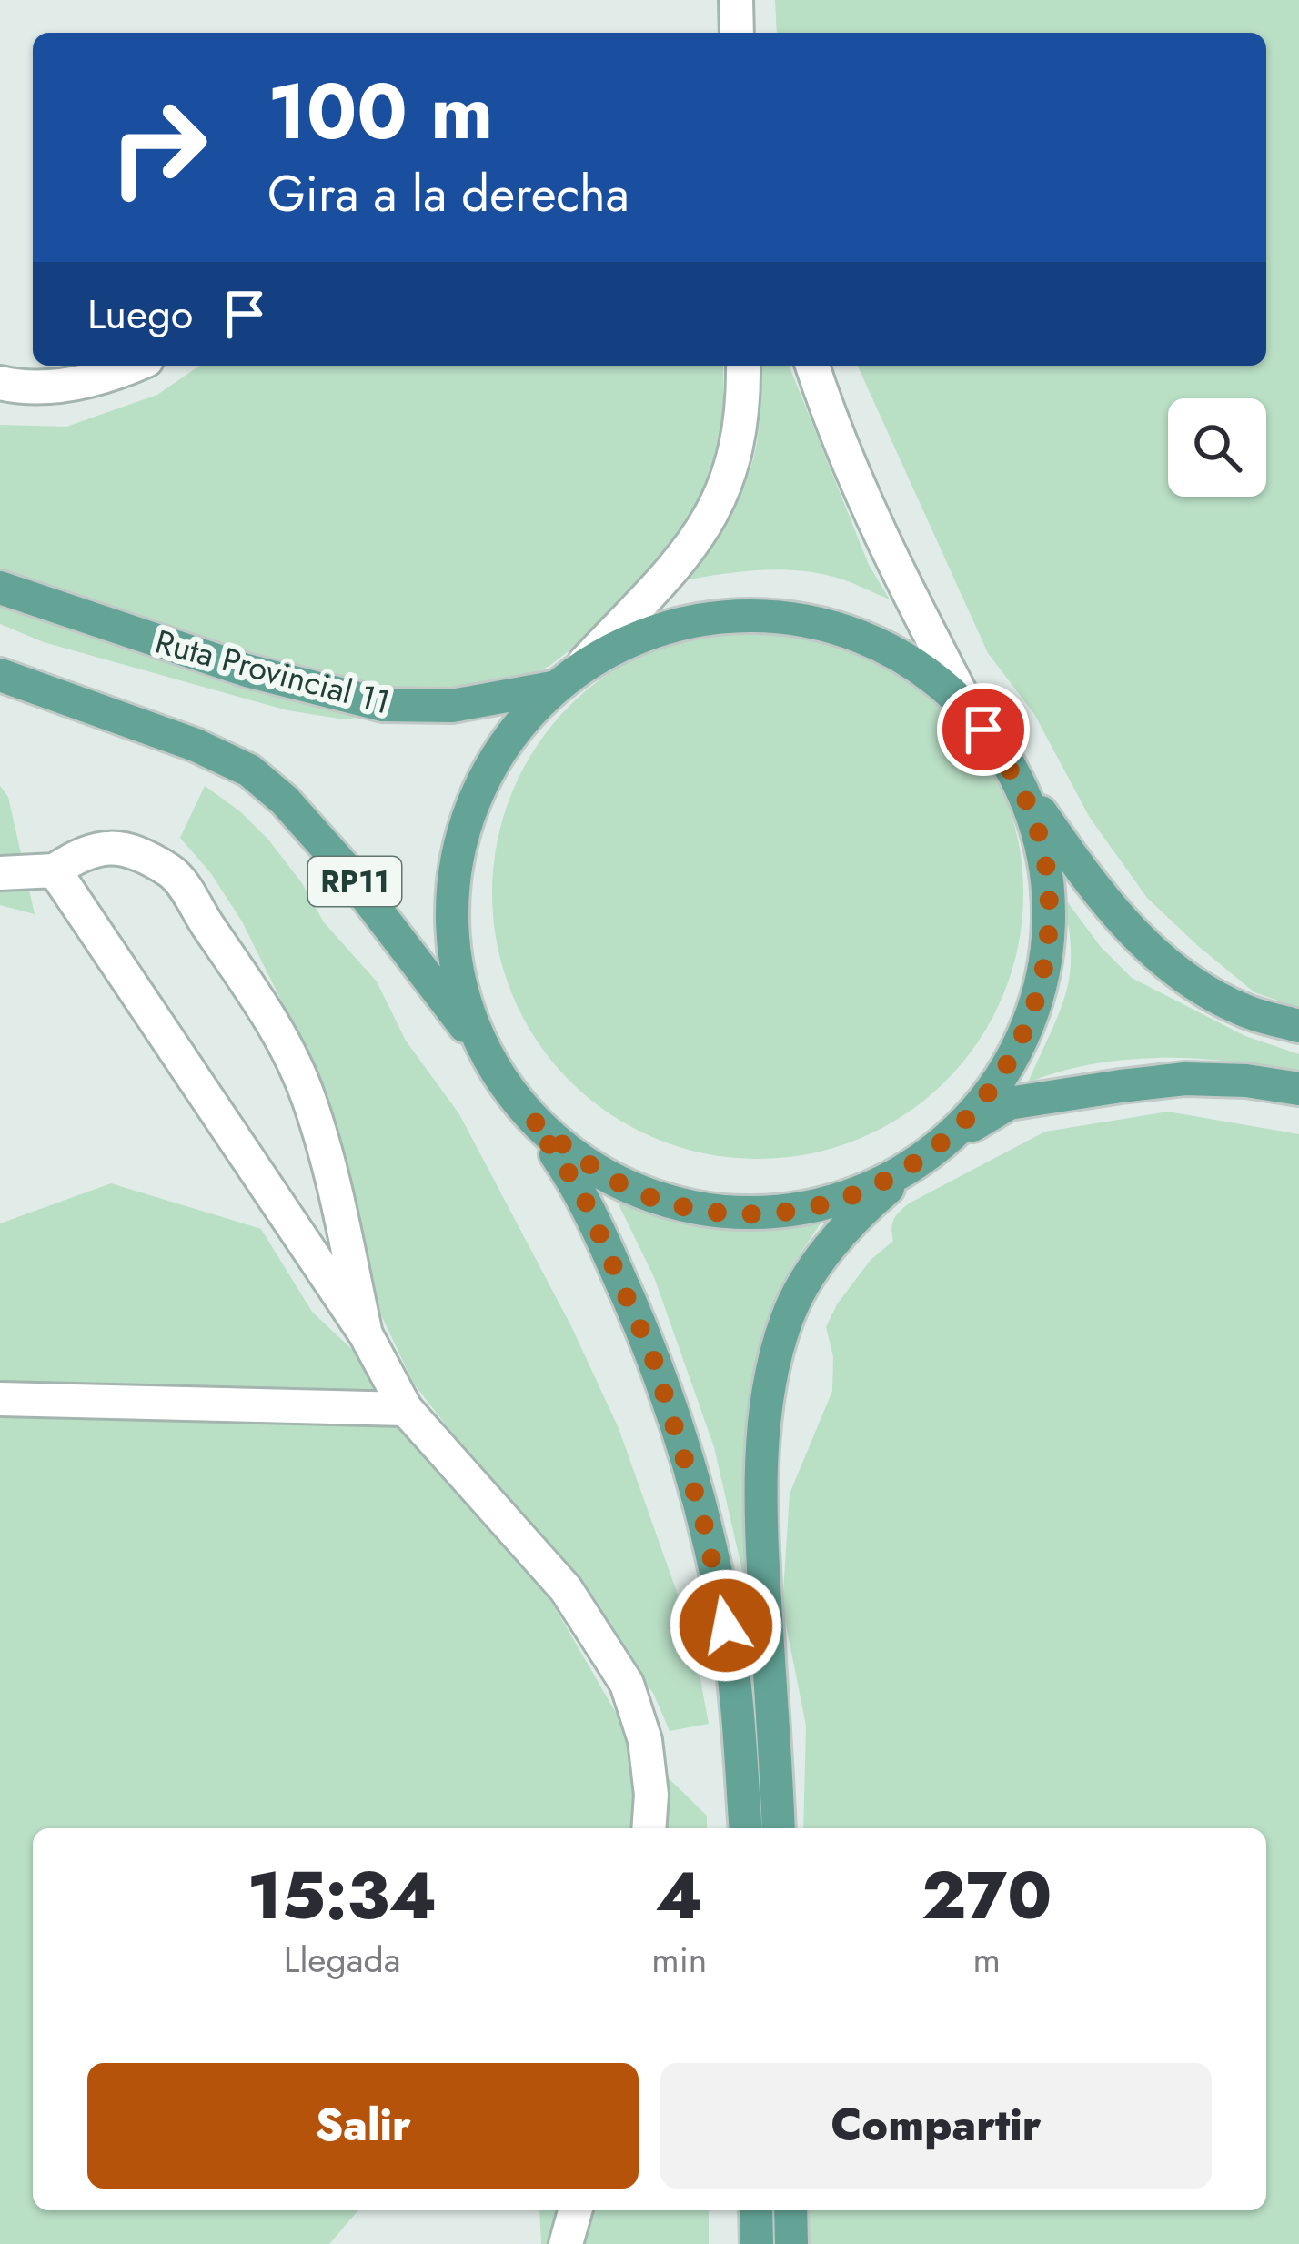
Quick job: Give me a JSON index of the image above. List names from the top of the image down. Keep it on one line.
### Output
{"streets":{"main road":["Ruta Provincial 11","RP11"]},"crossings":[["Ruta Provincial 11","RP11"]],"page":{"turn":["100 m","Gira a la derecha"],"then":"Luego","eta":["15:34","Llegada","4","min","270","m"],"buttons":["Salir","Compartir"]}}
